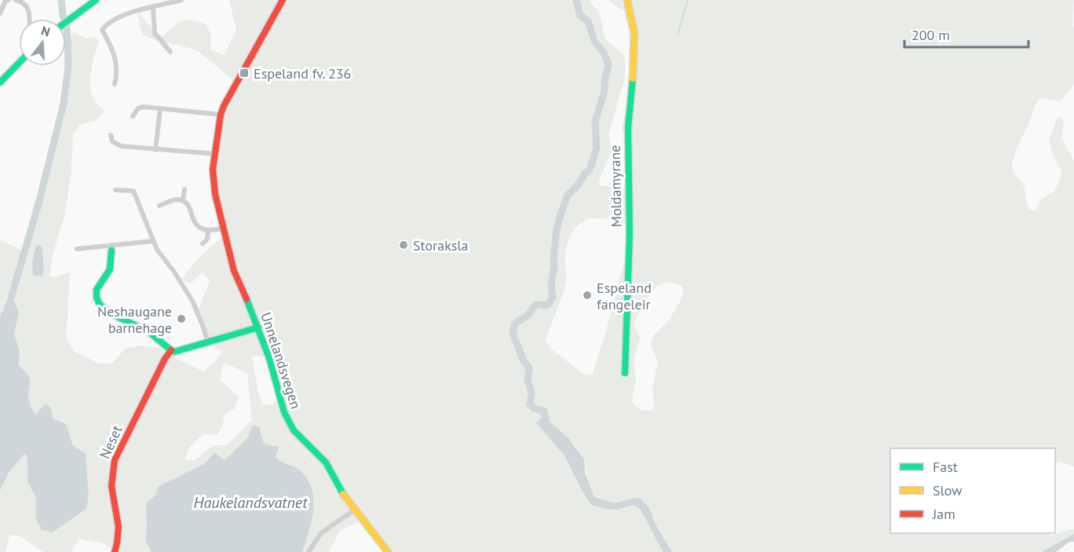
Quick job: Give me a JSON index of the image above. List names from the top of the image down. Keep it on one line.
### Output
{"streets":{"street":["Moldamyrane","Unnelandsvegen","Neset"]},"water":["Haukelandsvatnet"],"places":{"transit":["Espeland fv. 236"],"other":["Storaksla","Espeland fangeleir","Neshaugane barnehage"]},"legend":["Fast","Slow","Jam"],"scale_bar":"200 m","north":"top"}
